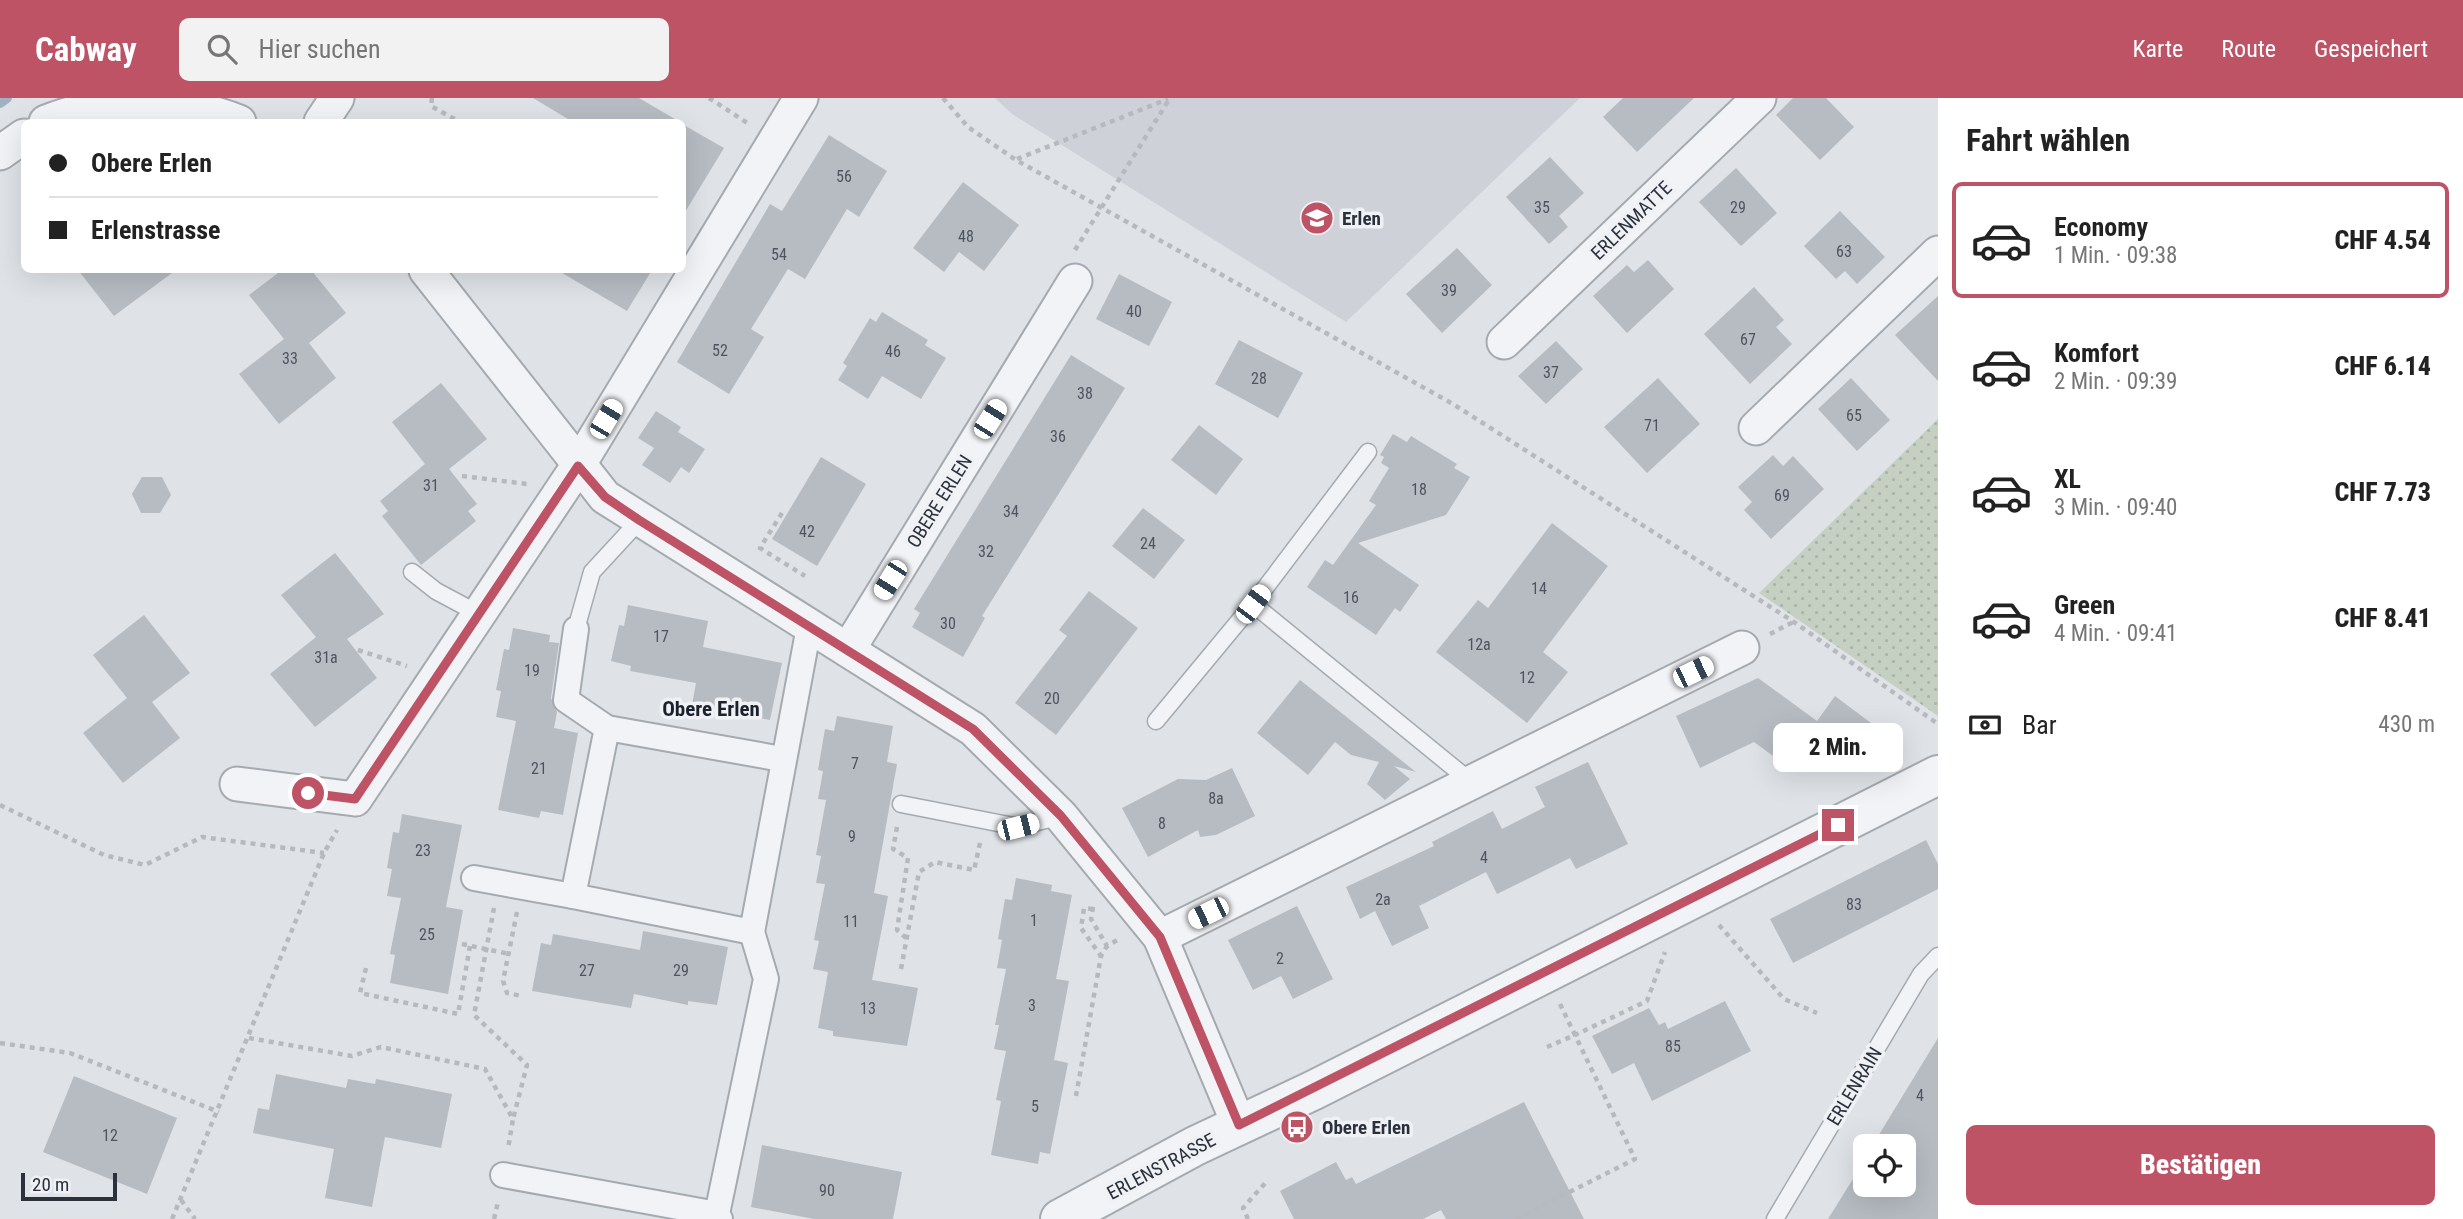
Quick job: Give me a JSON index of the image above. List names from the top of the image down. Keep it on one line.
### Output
{"streets":{"street":["ERLENMATTE","OBERE ERLEN","ERLENSTRASSE"],"lane":["ERLENRAIN"]},"districts":["Obere Erlen"],"places":{"school or university":["Erlen"],"bus stop":["Obere Erlen"]},"house_numbers":["56","35","29","48","63","54","39","40","67","52","46","33","37","28","38","65","71","36","31","18","69","34","42","24","32","14","16","30","17","12a","31a","19","12","20","7","21","8a","8","9","23","4","2a","83","1","11","25","2","27","29","3","13","85","4","5","12","90"],"scale_bar":"20 m","page":{"header":"Cabway","search":"Hier suchen","nav":["Karte","Route","Gespeichert"],"heading":"Fahrt wählen","banner":["Obere Erlen","Erlenstrasse"],"list":[{"name":"Economy","note":"1 Min. · 09:38","value":"CHF 4.54"},{"name":"Komfort","note":"2 Min. · 09:39","value":"CHF 6.14"},{"name":"XL","note":"3 Min. · 09:40","value":"CHF 7.73"},{"name":"Green","note":"4 Min. · 09:41","value":"CHF 8.41"}],"pay":["Bar","430 m"],"bubble":"2 Min.","buttons":"Bestätigen","scale":"20 m"}}
